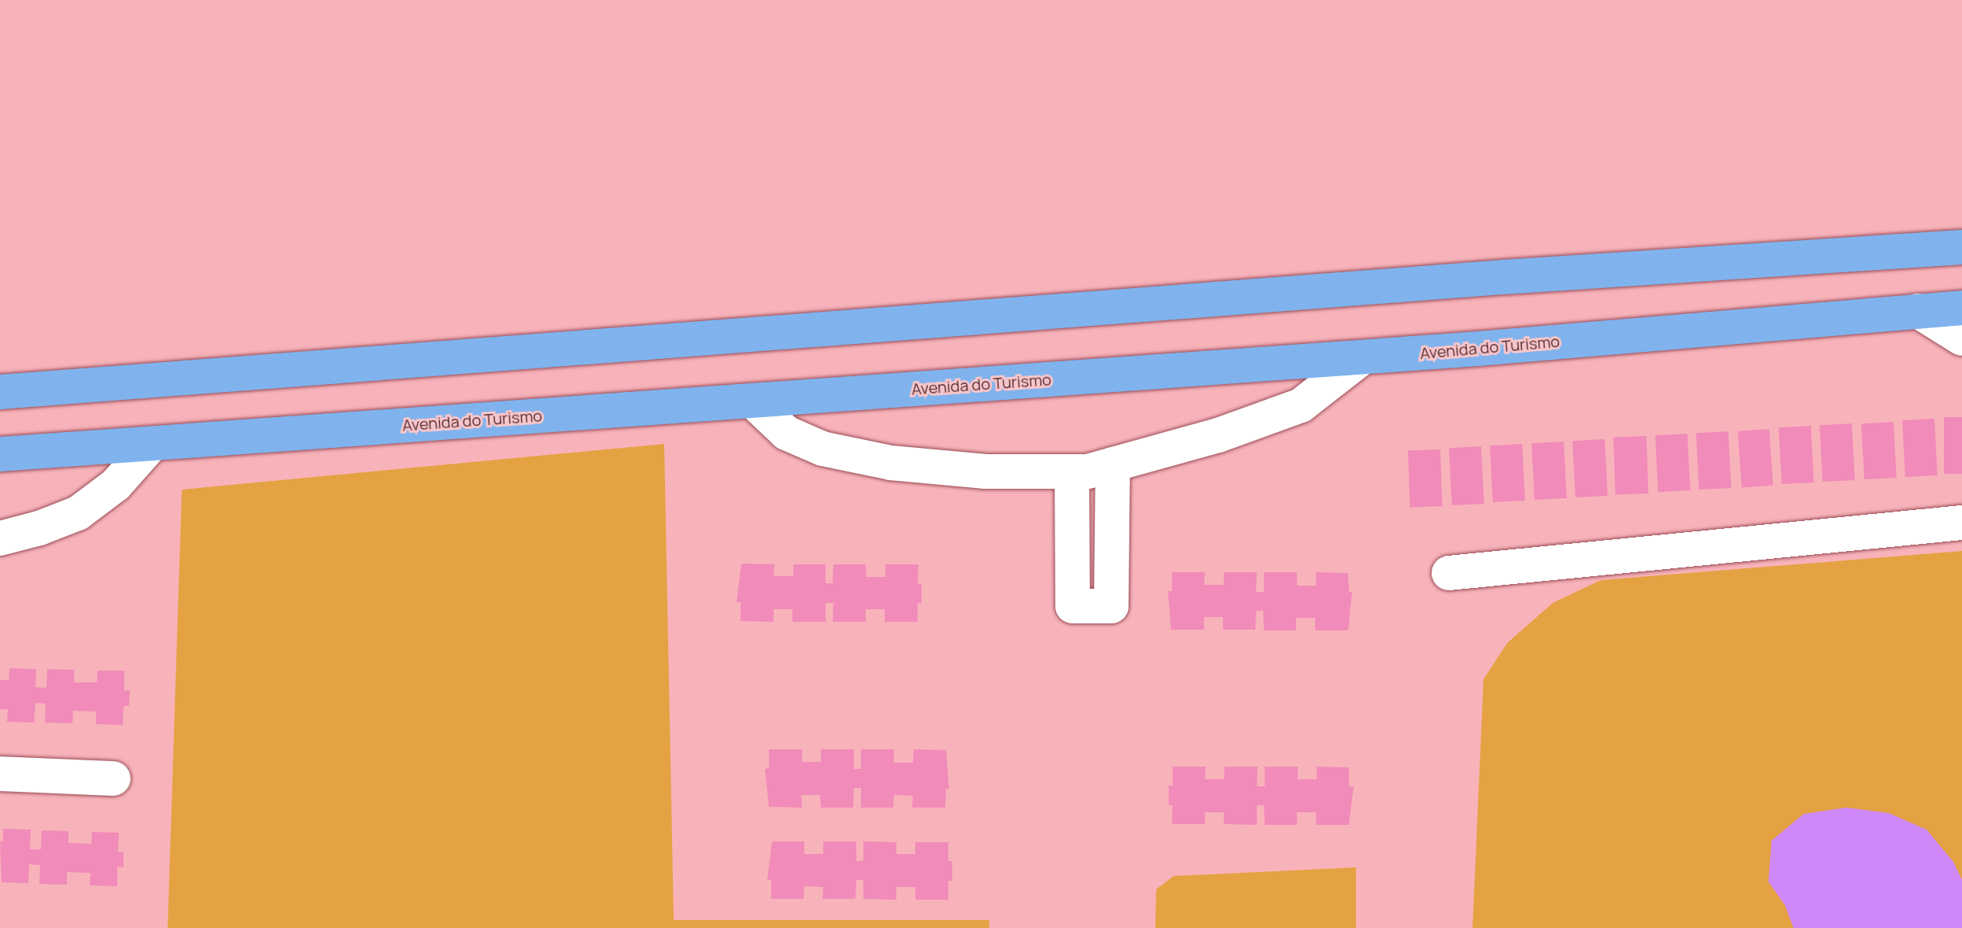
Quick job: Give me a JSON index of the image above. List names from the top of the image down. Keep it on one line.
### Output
{"streets":{"highway":["Avenida do Turismo"]}}
